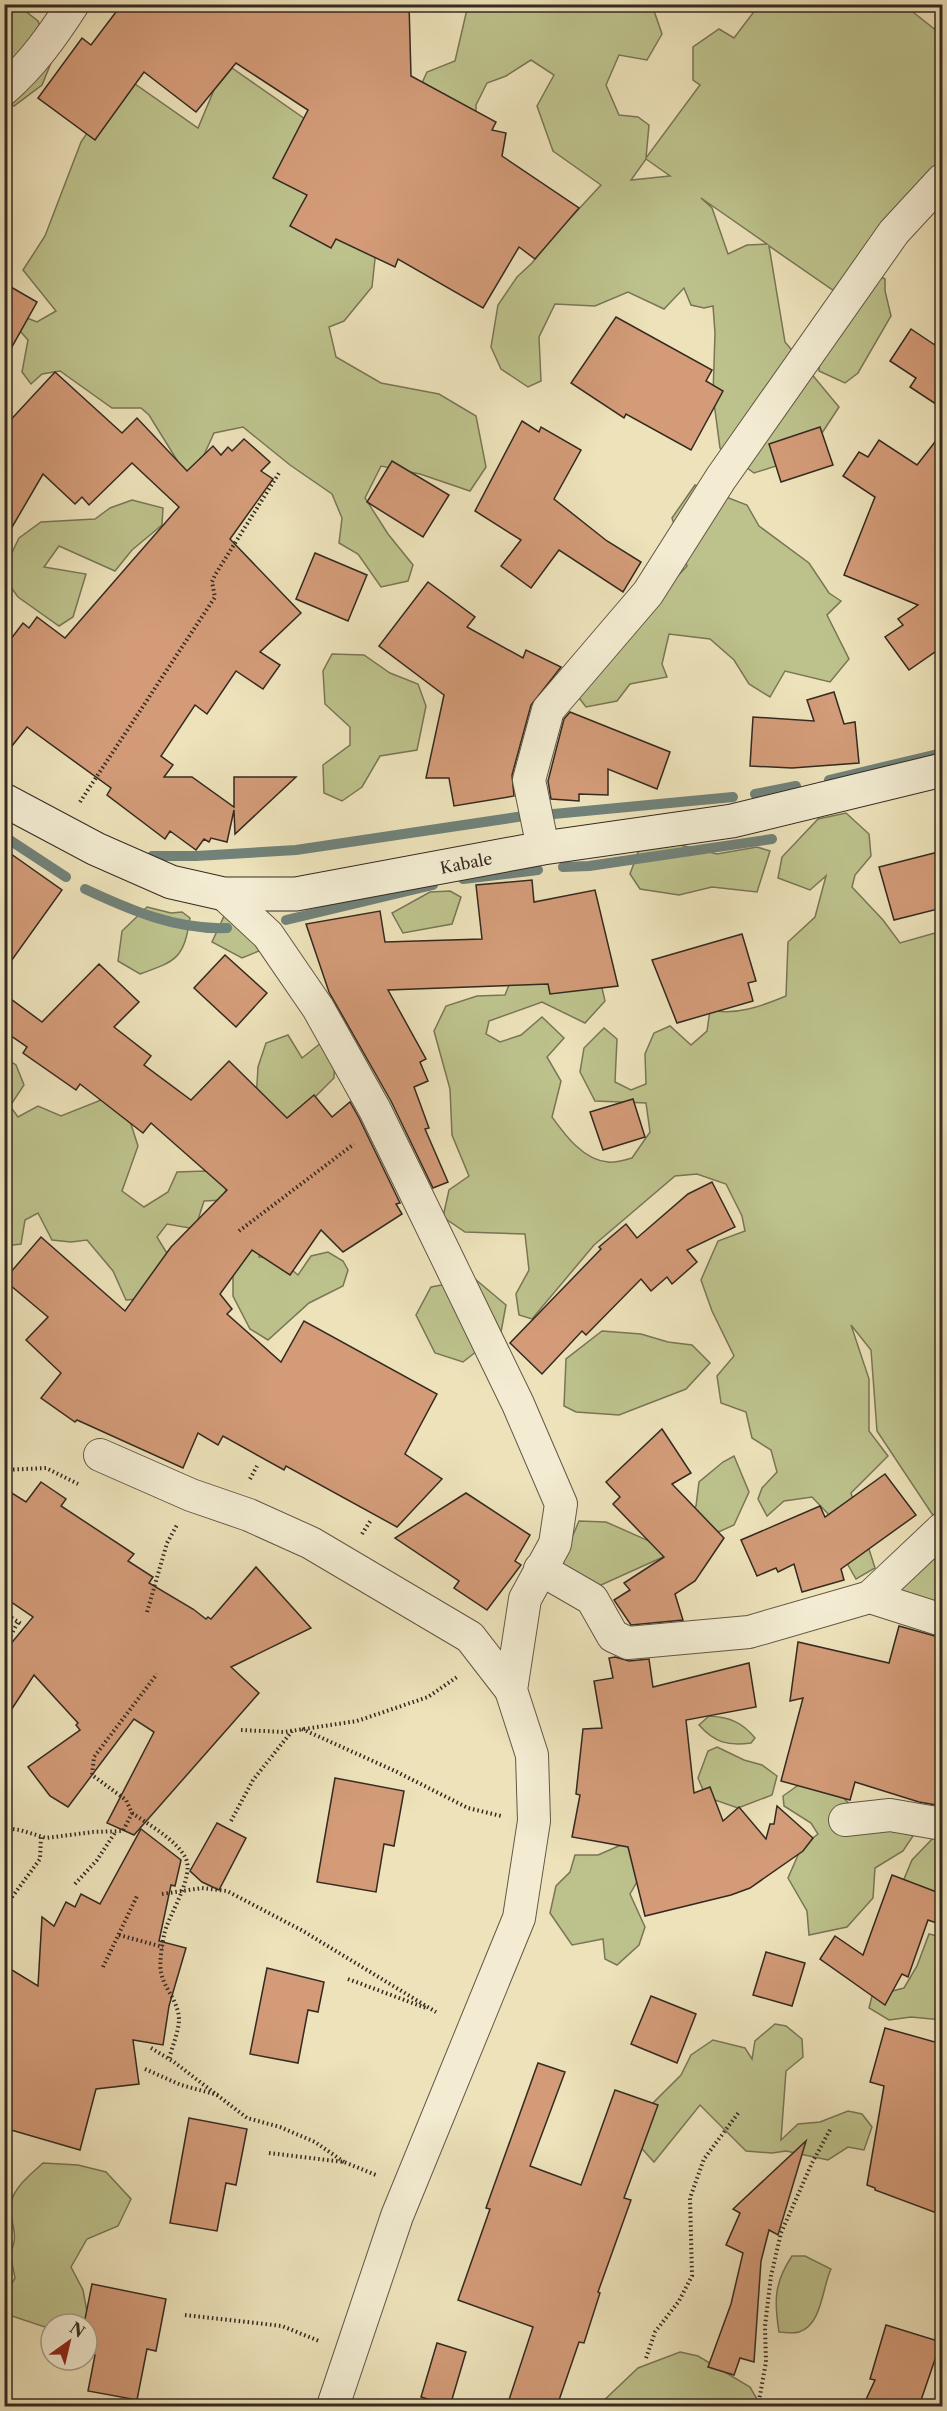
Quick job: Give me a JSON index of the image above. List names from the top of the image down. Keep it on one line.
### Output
{"streets":{"street":["Kabale"]},"north":"top right"}
